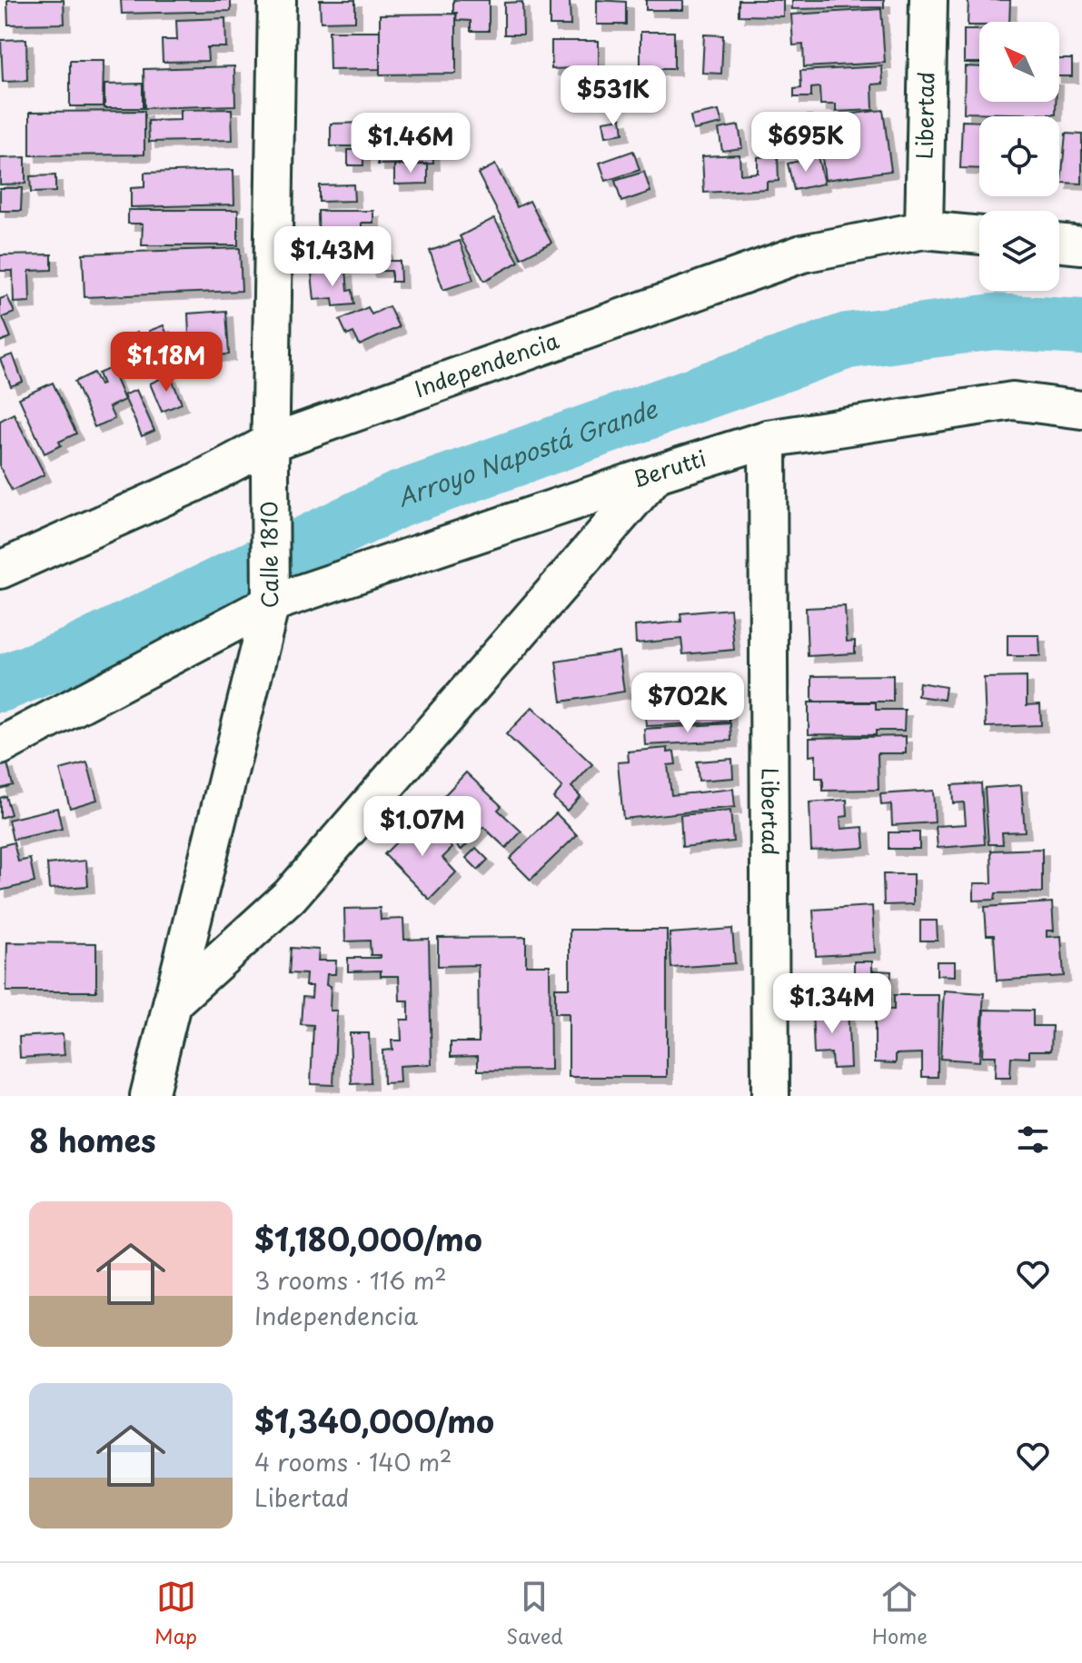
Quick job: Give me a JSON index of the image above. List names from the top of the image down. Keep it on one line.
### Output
{"streets":{"street":["Libertad","Independencia","Berutti","Calle 1810"]},"crossings":[["Libertad","Independencia"],["Libertad","Berutti"],["Independencia","Calle 1810"],["Berutti","Calle 1810"]],"water":["Arroyo Napostá Grande"],"north":"top left","page":{"price":["$531K","$695K","$1.46M","$1.43M","$1.18M","$702K","$1.07M","$1.34M"],"heading":"8 homes","list":[{"name":"$1,180,000/mo","note":"3 rooms · 116 m² · Independencia"},{"name":"$1,340,000/mo","note":"4 rooms · 140 m² · Libertad"}],"tabs":["Map","Saved","Home"]}}
